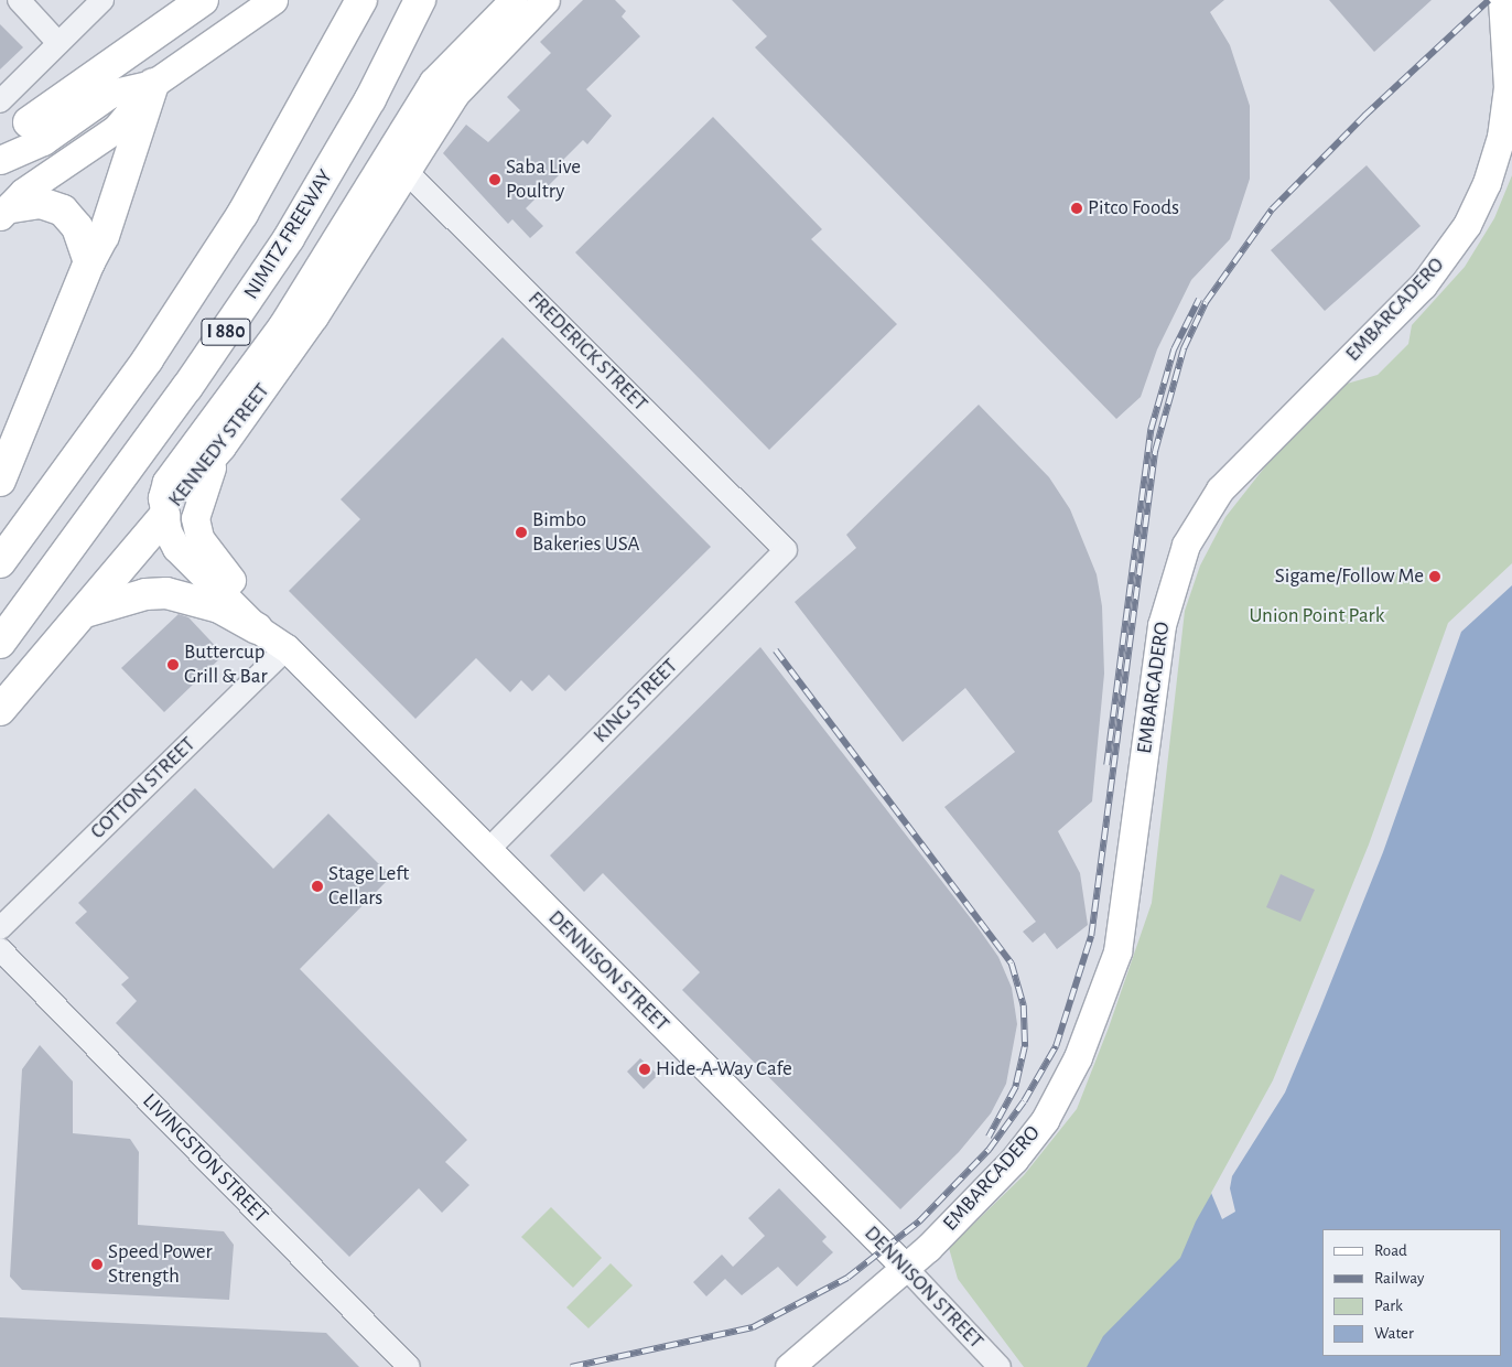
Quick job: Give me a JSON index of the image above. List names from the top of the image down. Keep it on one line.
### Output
{"streets":{"highway":["NIMITZ FREEWAY","I 880"],"main road":["EMBARCADERO","KENNEDY STREET","DENNISON STREET"],"street":["FREDERICK STREET","KING STREET","COTTON STREET","LIVINGSTON STREET"]},"crossings":[["EMBARCADERO","DENNISON STREET"],["FREDERICK STREET","KENNEDY STREET"],["FREDERICK STREET","KING STREET"],["KENNEDY STREET","DENNISON STREET"],["KING STREET","DENNISON STREET"],["COTTON STREET","DENNISON STREET"]],"parks":["Union Point Park"],"places":["Saba Live Poultry","Pitco Foods","Bimbo Bakeries USA","Sigame/Follow Me","Buttercup Grill & Bar","Stage Left Cellars","Hide-A-Way Cafe","Speed Power Strength"],"legend":["Road","Railway","Park","Water"]}
